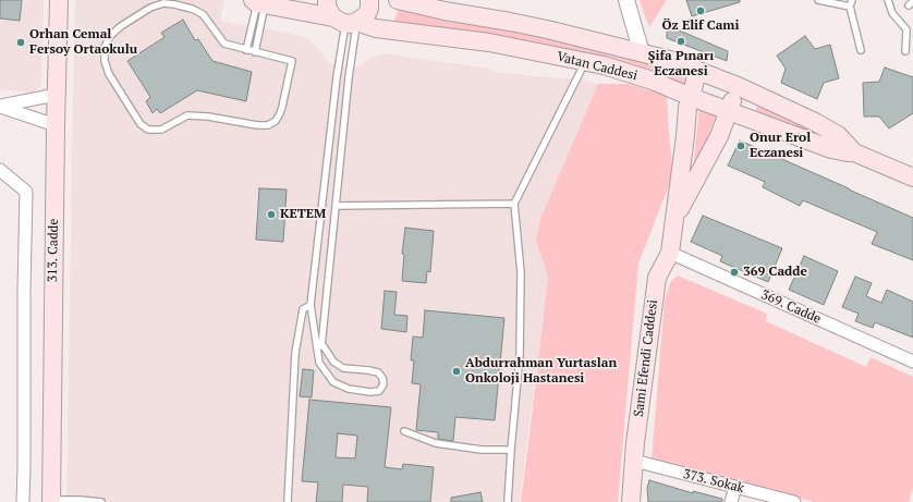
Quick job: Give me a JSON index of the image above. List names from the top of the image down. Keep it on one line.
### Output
{"streets":{"main road":["Vatan Caddesi","313. Cadde","Sami Efendi Caddesi"],"street":["369. Cadde","373. Sokak"]},"crossings":[["Vatan Caddesi","Sami Efendi Caddesi"],["369. Cadde","Sami Efendi Caddesi"],["Sami Efendi Caddesi","373. Sokak"]],"places":["Öz Elif Cami","Şifa Pınarı Eczanesi","Orhan Cemal Fersoy Ortaokulu","Onur Erol Eczanesi","KETEM","369 Cadde","Abdurrahman Yurtaslan Onkoloji Hastanesi"]}
